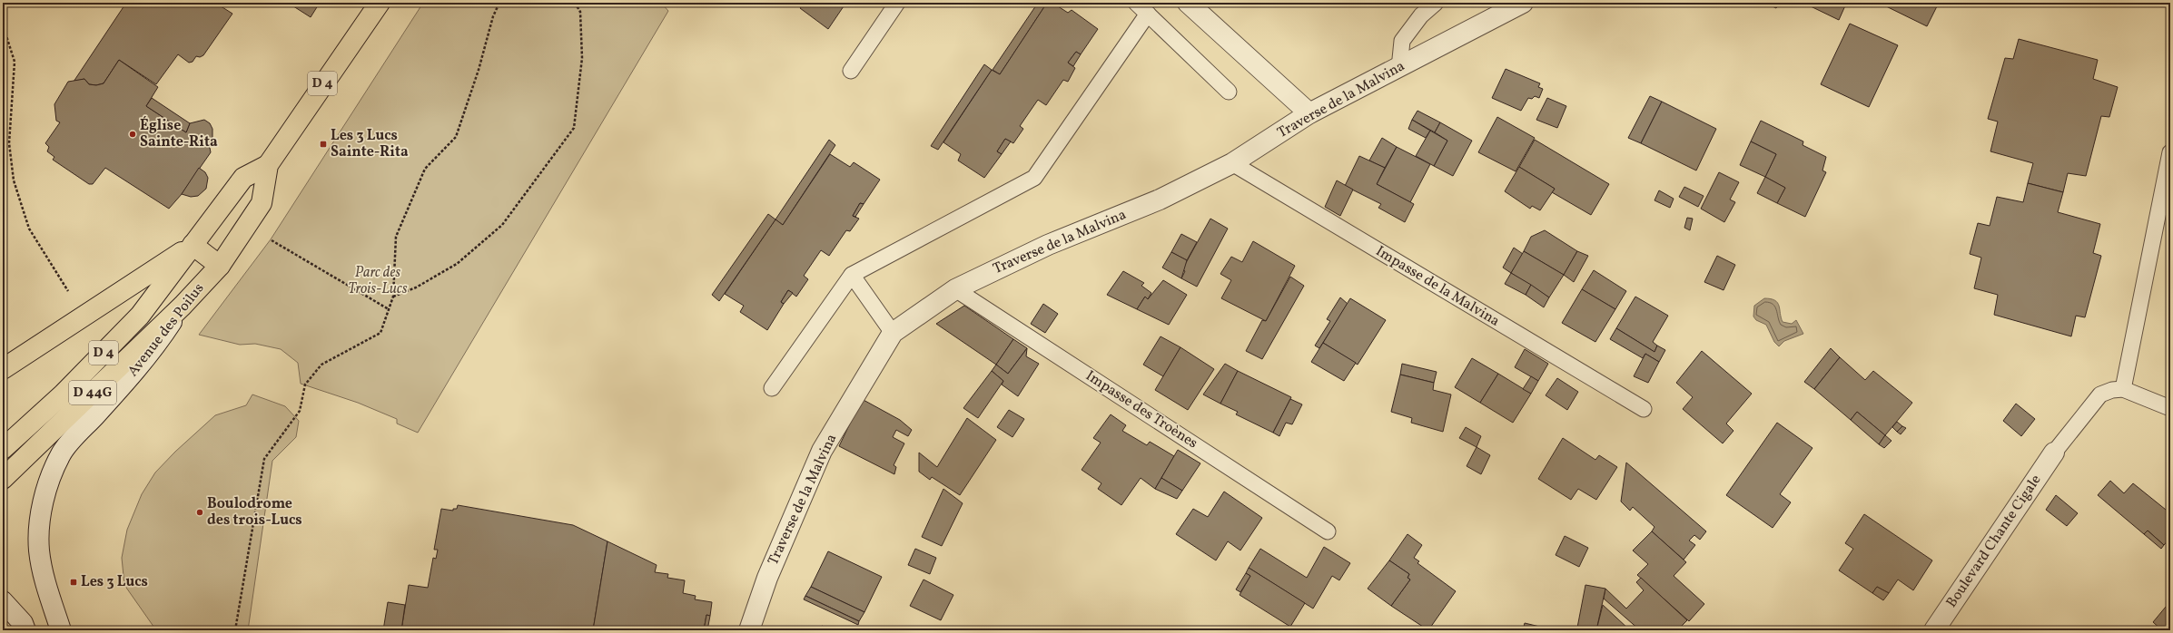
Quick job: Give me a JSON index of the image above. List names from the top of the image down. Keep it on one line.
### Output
{"streets":{"main road":["D 4","Avenue des Poilus","D 44G"],"street":["Traverse de la Malvina","Boulevard Chante Cigale"],"lane":["Impasse de la Malvina","Impasse des Troènes"]},"crossings":[["D 4","Avenue des Poilus"],["Traverse de la Malvina","Impasse de la Malvina"],["Traverse de la Malvina","Impasse des Troènes"],["Avenue des Poilus","D 44G"]],"parks":["Parc des Trois-Lucs"],"places":{"other":["Église Sainte-Rita","Boulodrome des trois-Lucs"],"transit":["Les 3 Lucs Sainte-Rita","Les 3 Lucs"]}}
